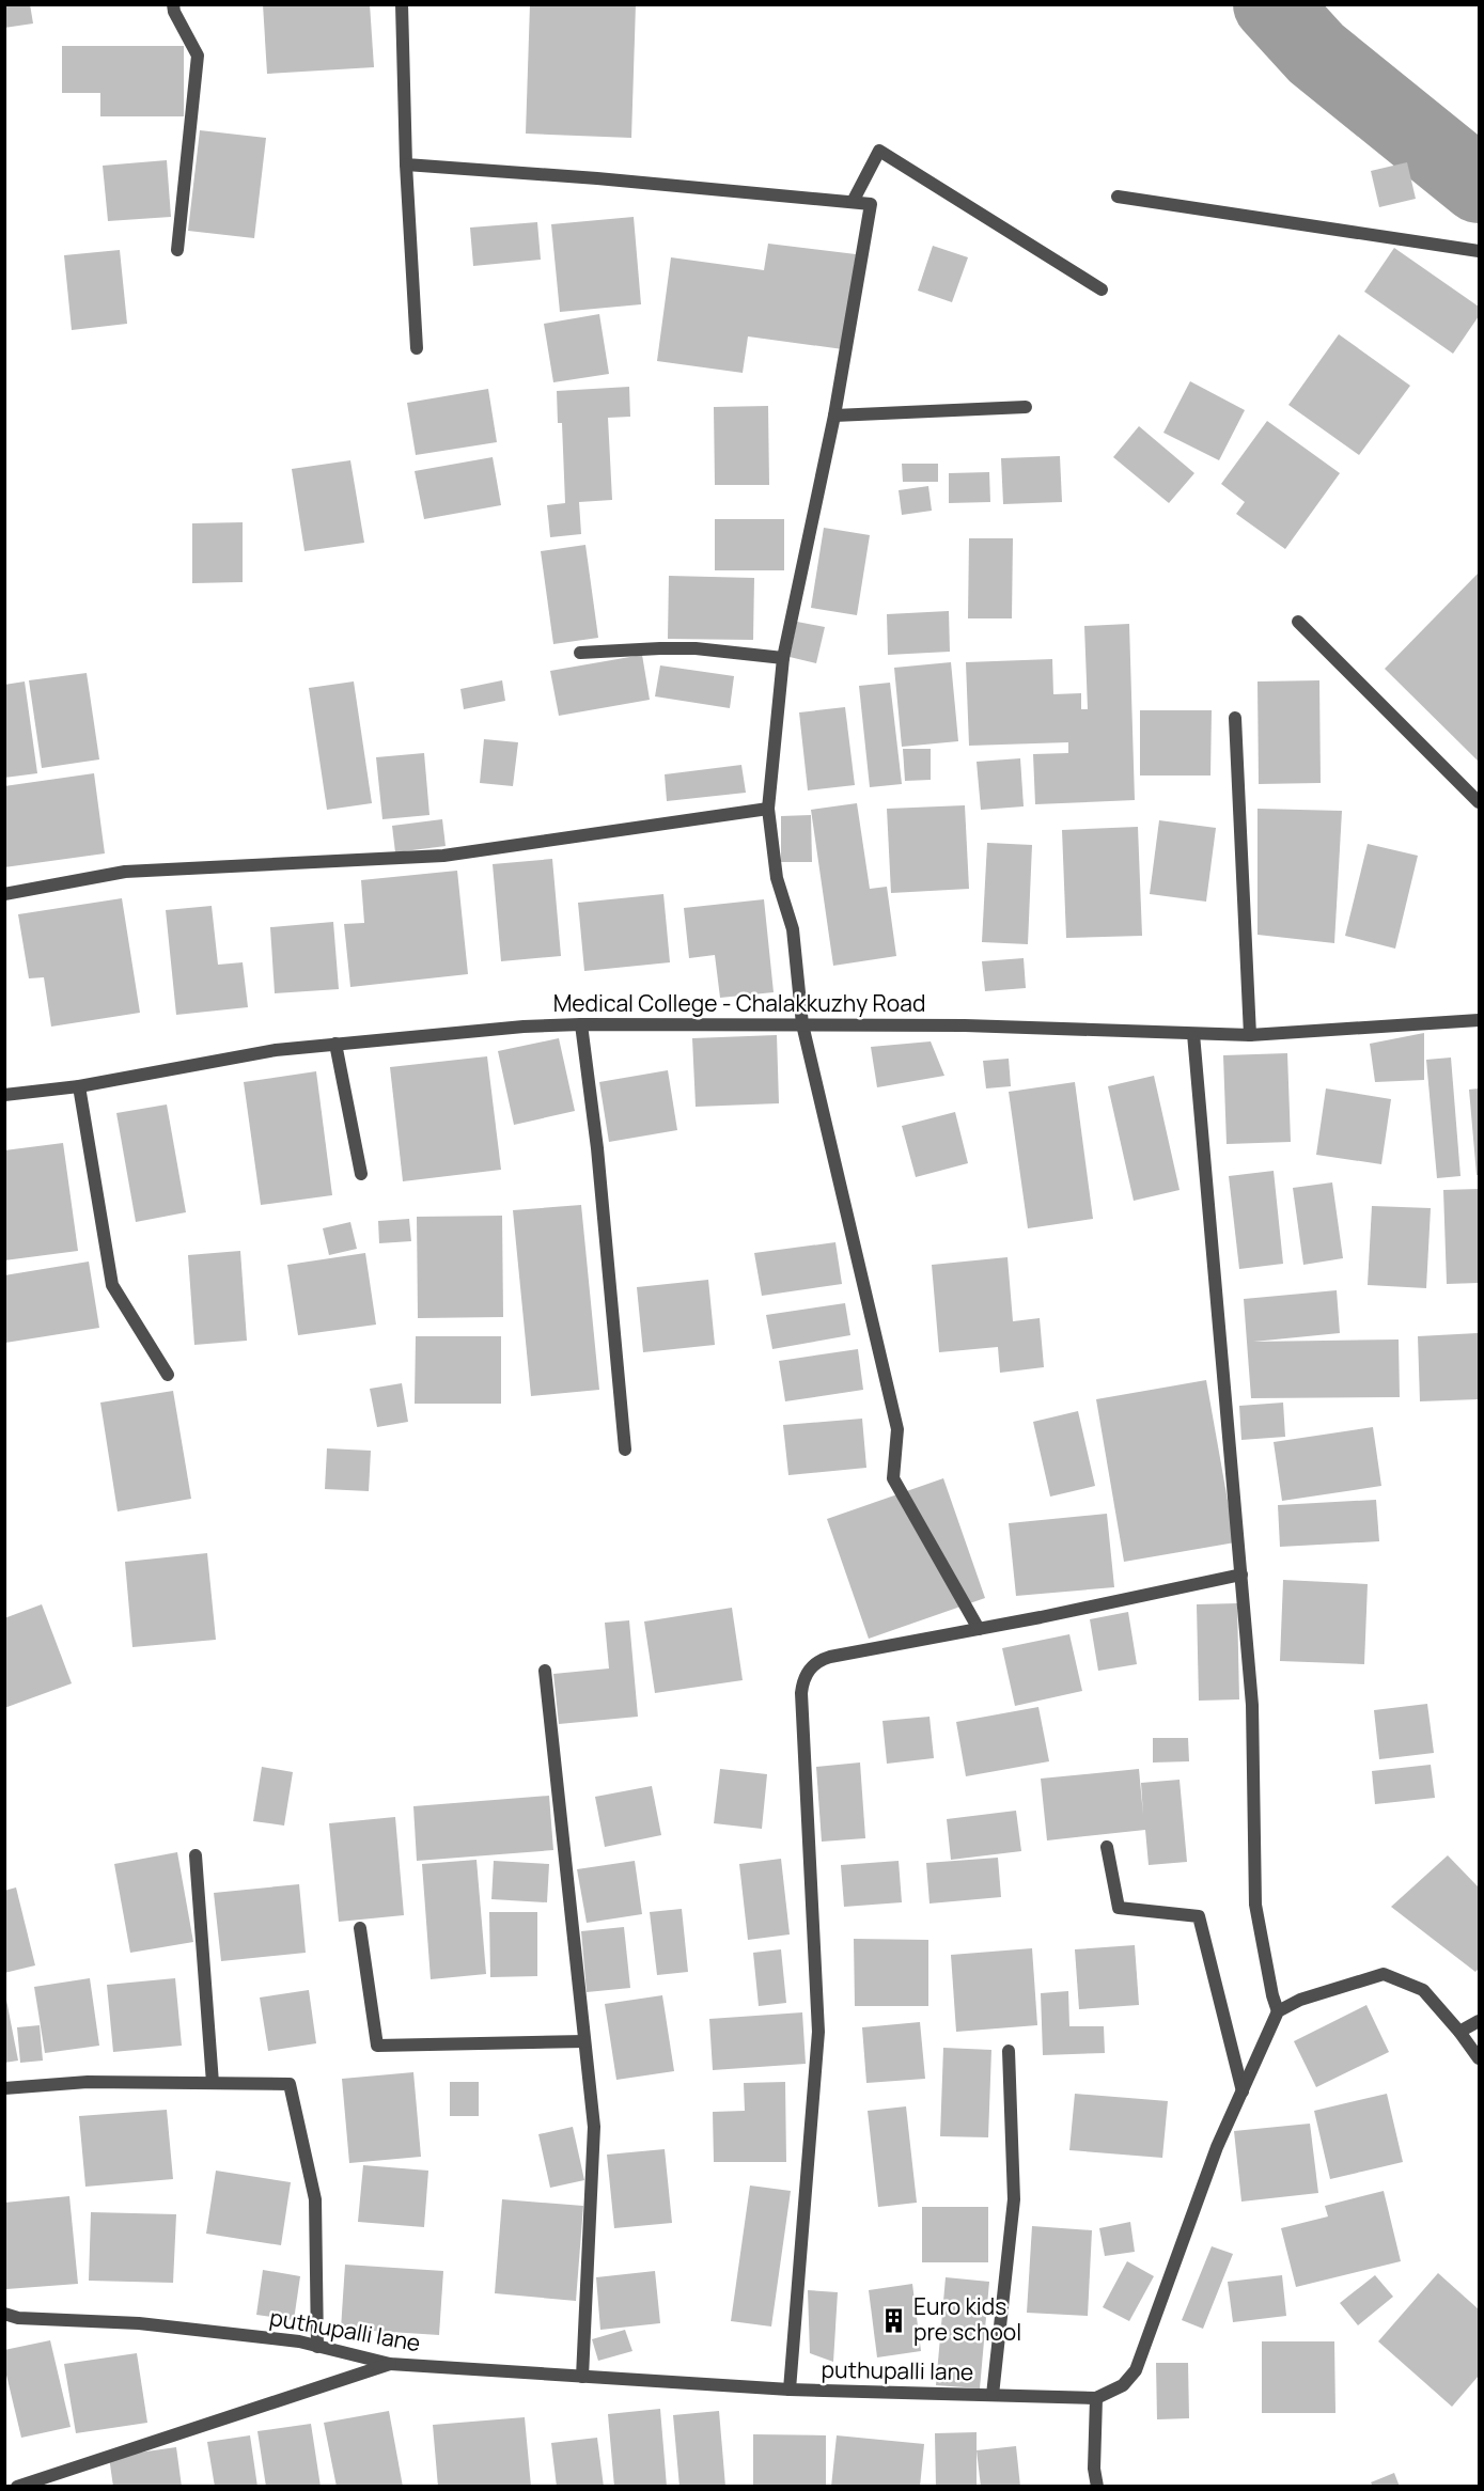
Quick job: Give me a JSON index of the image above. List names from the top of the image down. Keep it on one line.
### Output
{"streets":{"street":["Medical College - Chalakkuzhy Road","puthupalli lane"]},"places":{"building":["Euro kids pre school"]}}
